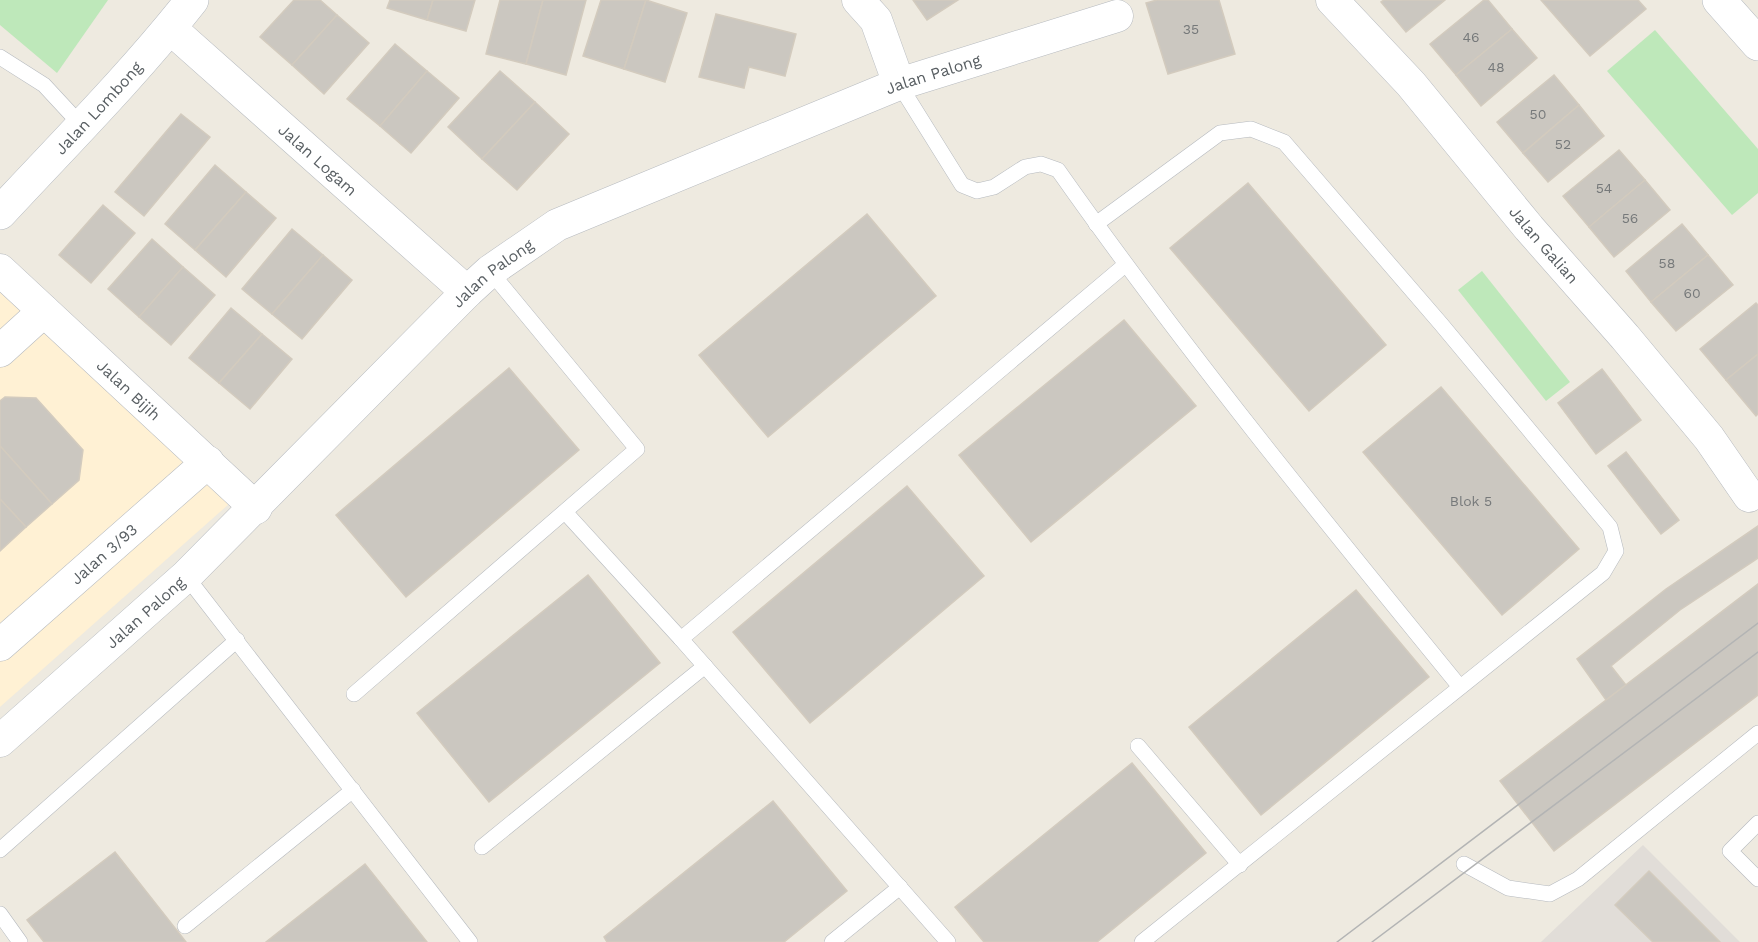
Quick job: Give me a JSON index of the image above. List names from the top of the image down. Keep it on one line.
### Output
{"streets":{"street":["Jalan Palong","Jalan Lombong","Jalan Logam","Jalan Galian","Jalan Bijih","Jalan 3/93"]},"crossings":[["Jalan Palong","Jalan Logam"],["Jalan Palong","Jalan Bijih"],["Jalan Lombong","Jalan Logam"],["Jalan Bijih","Jalan 3/93"]],"house_numbers":["35","46","48","50","52","54","56","58","60","Blok 5"]}
